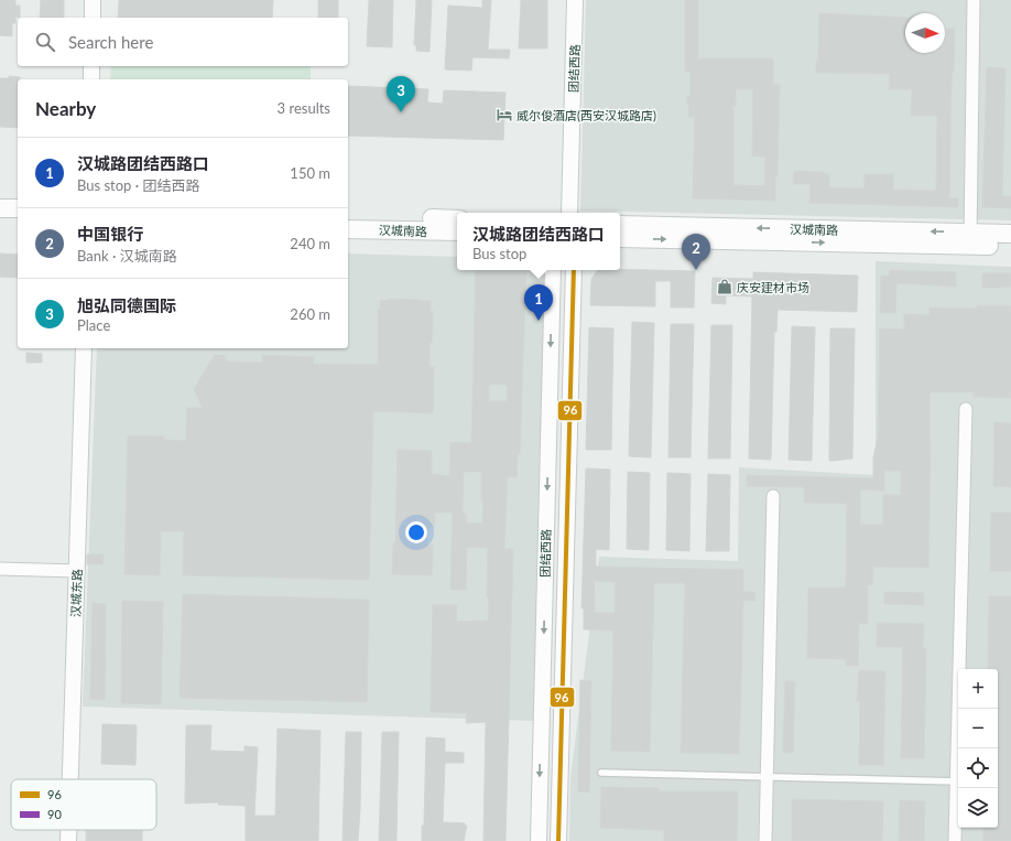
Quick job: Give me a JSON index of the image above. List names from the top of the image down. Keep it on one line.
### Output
{"streets":{"main road":["汉城南路"],"street":["团结西路","汉城东路"]},"places":{"hotel":["威尔俊酒店(西安汉城路店)"],"shop":["庆安建材市场"]},"lines":["transit line 96"],"legend":["96","90"],"north":"right","page":{"search":"Search here","pins":["3","2","1"],"heading":["Nearby","3 results"],"list":[{"mark":"1","name":"汉城路团结西路口","note":"Bus stop · 团结西路","value":"150 m"},{"mark":"2","name":"中国银行","note":"Bank · 汉城南路","value":"240 m"},{"mark":"3","name":"旭弘同德国际","note":"Place","value":"260 m"}],"popup":["汉城路团结西路口","Bus stop"],"map_buttons":["+","−"]}}
